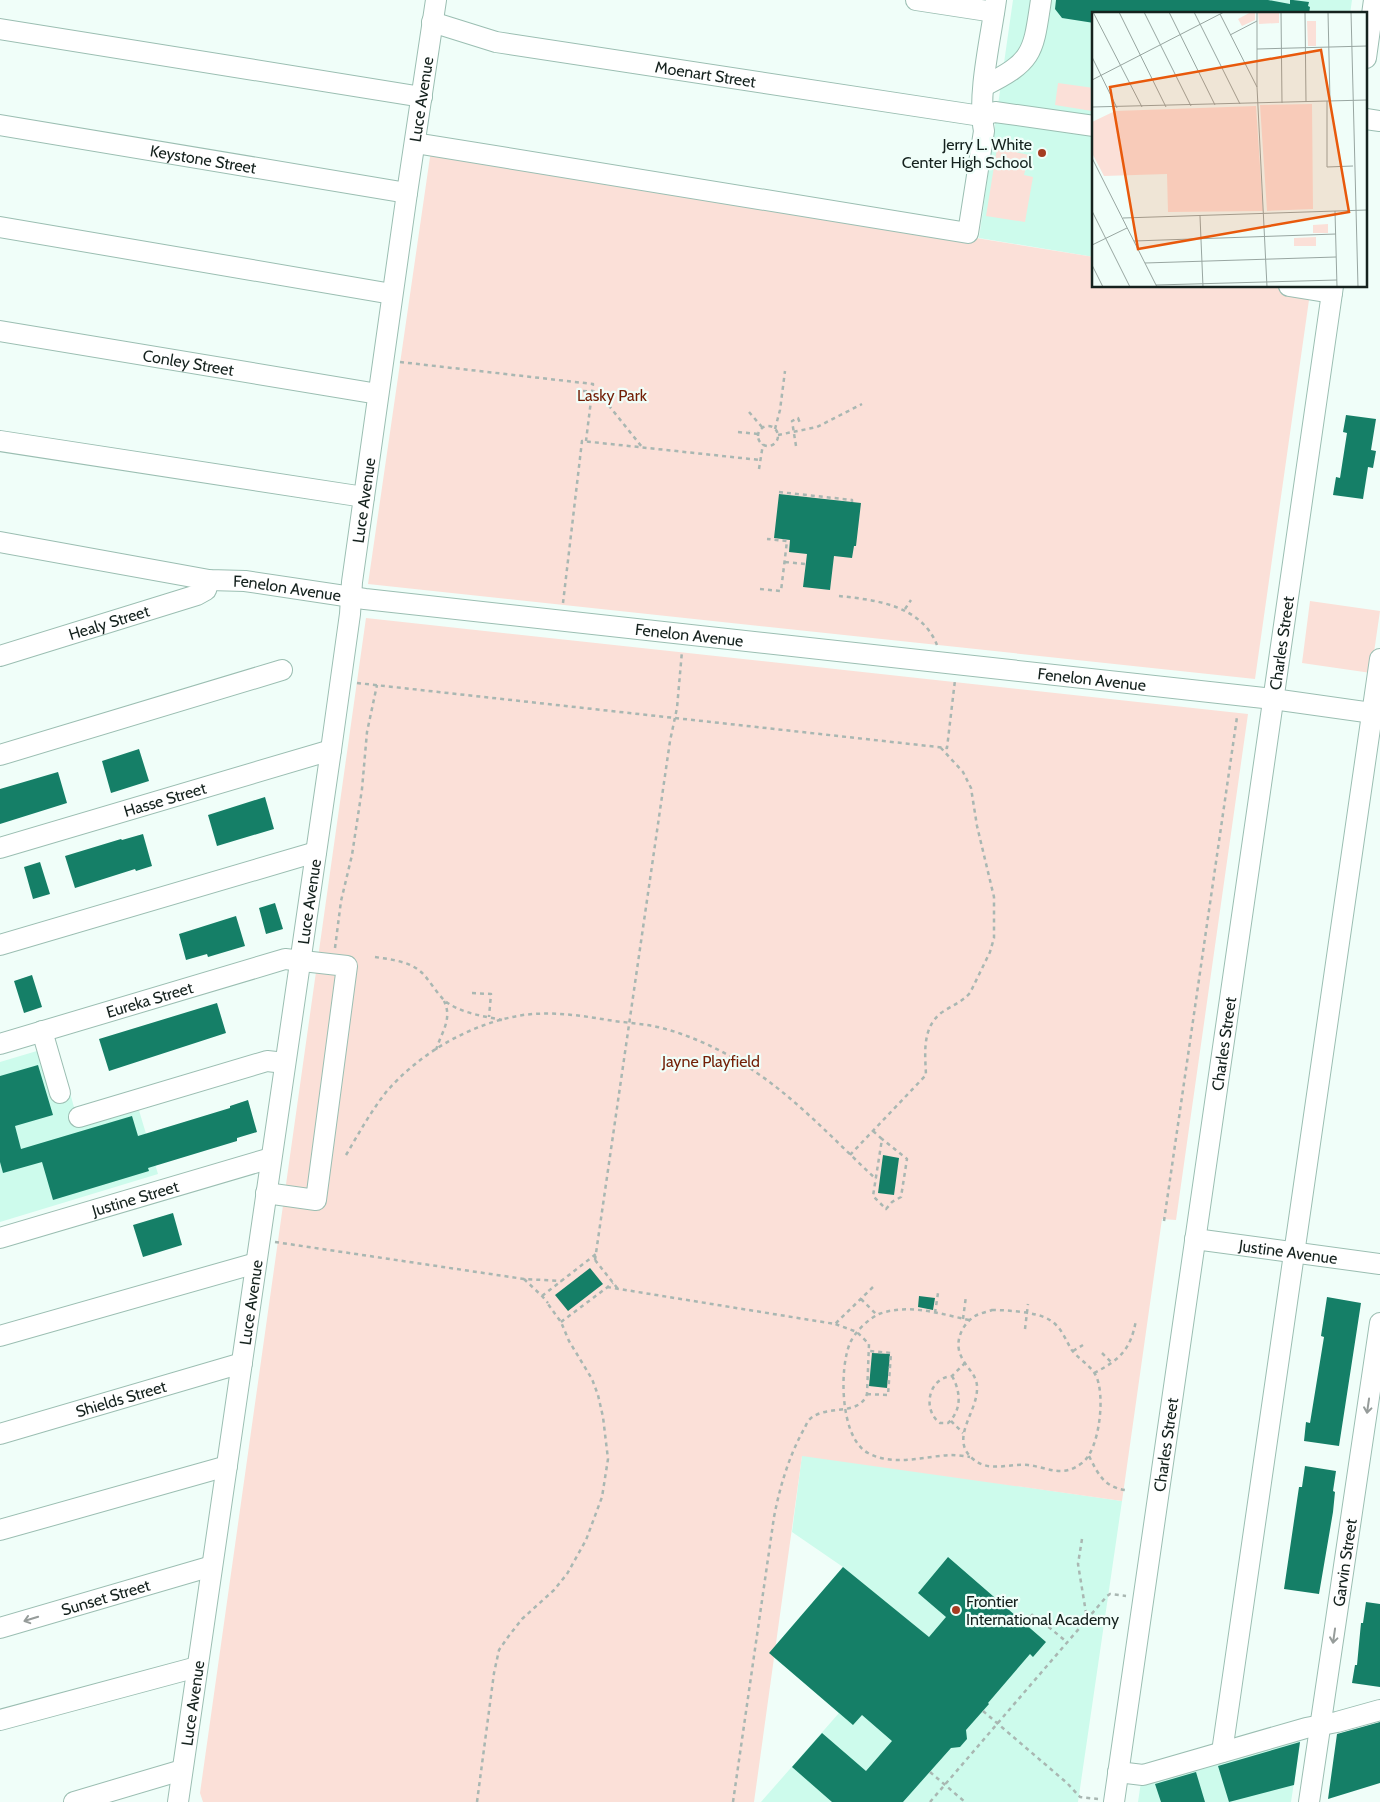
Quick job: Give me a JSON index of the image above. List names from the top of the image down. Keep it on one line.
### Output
{"streets":{"street":["Moenart Street","Luce Avenue","Keystone Street","Conley Street","Fenelon Avenue","Healy Street","Charles Street","Hasse Street","Eureka Street","Justine Street","Justine Avenue","Shields Street","Garvin Street","Sunset Street"]},"crossings":[["Moenart Street","Luce Avenue"],["Luce Avenue","Keystone Street"],["Luce Avenue","Conley Street"],["Luce Avenue","Fenelon Avenue"],["Luce Avenue","Hasse Street"],["Luce Avenue","Eureka Street"],["Luce Avenue","Justine Street"],["Luce Avenue","Shields Street"],["Luce Avenue","Sunset Street"],["Fenelon Avenue","Healy Street"],["Fenelon Avenue","Charles Street"],["Charles Street","Justine Avenue"]],"parks":["Lasky Park","Jayne Playfield"],"places":["Jerry L. White Center High School","Frontier International Academy"]}
